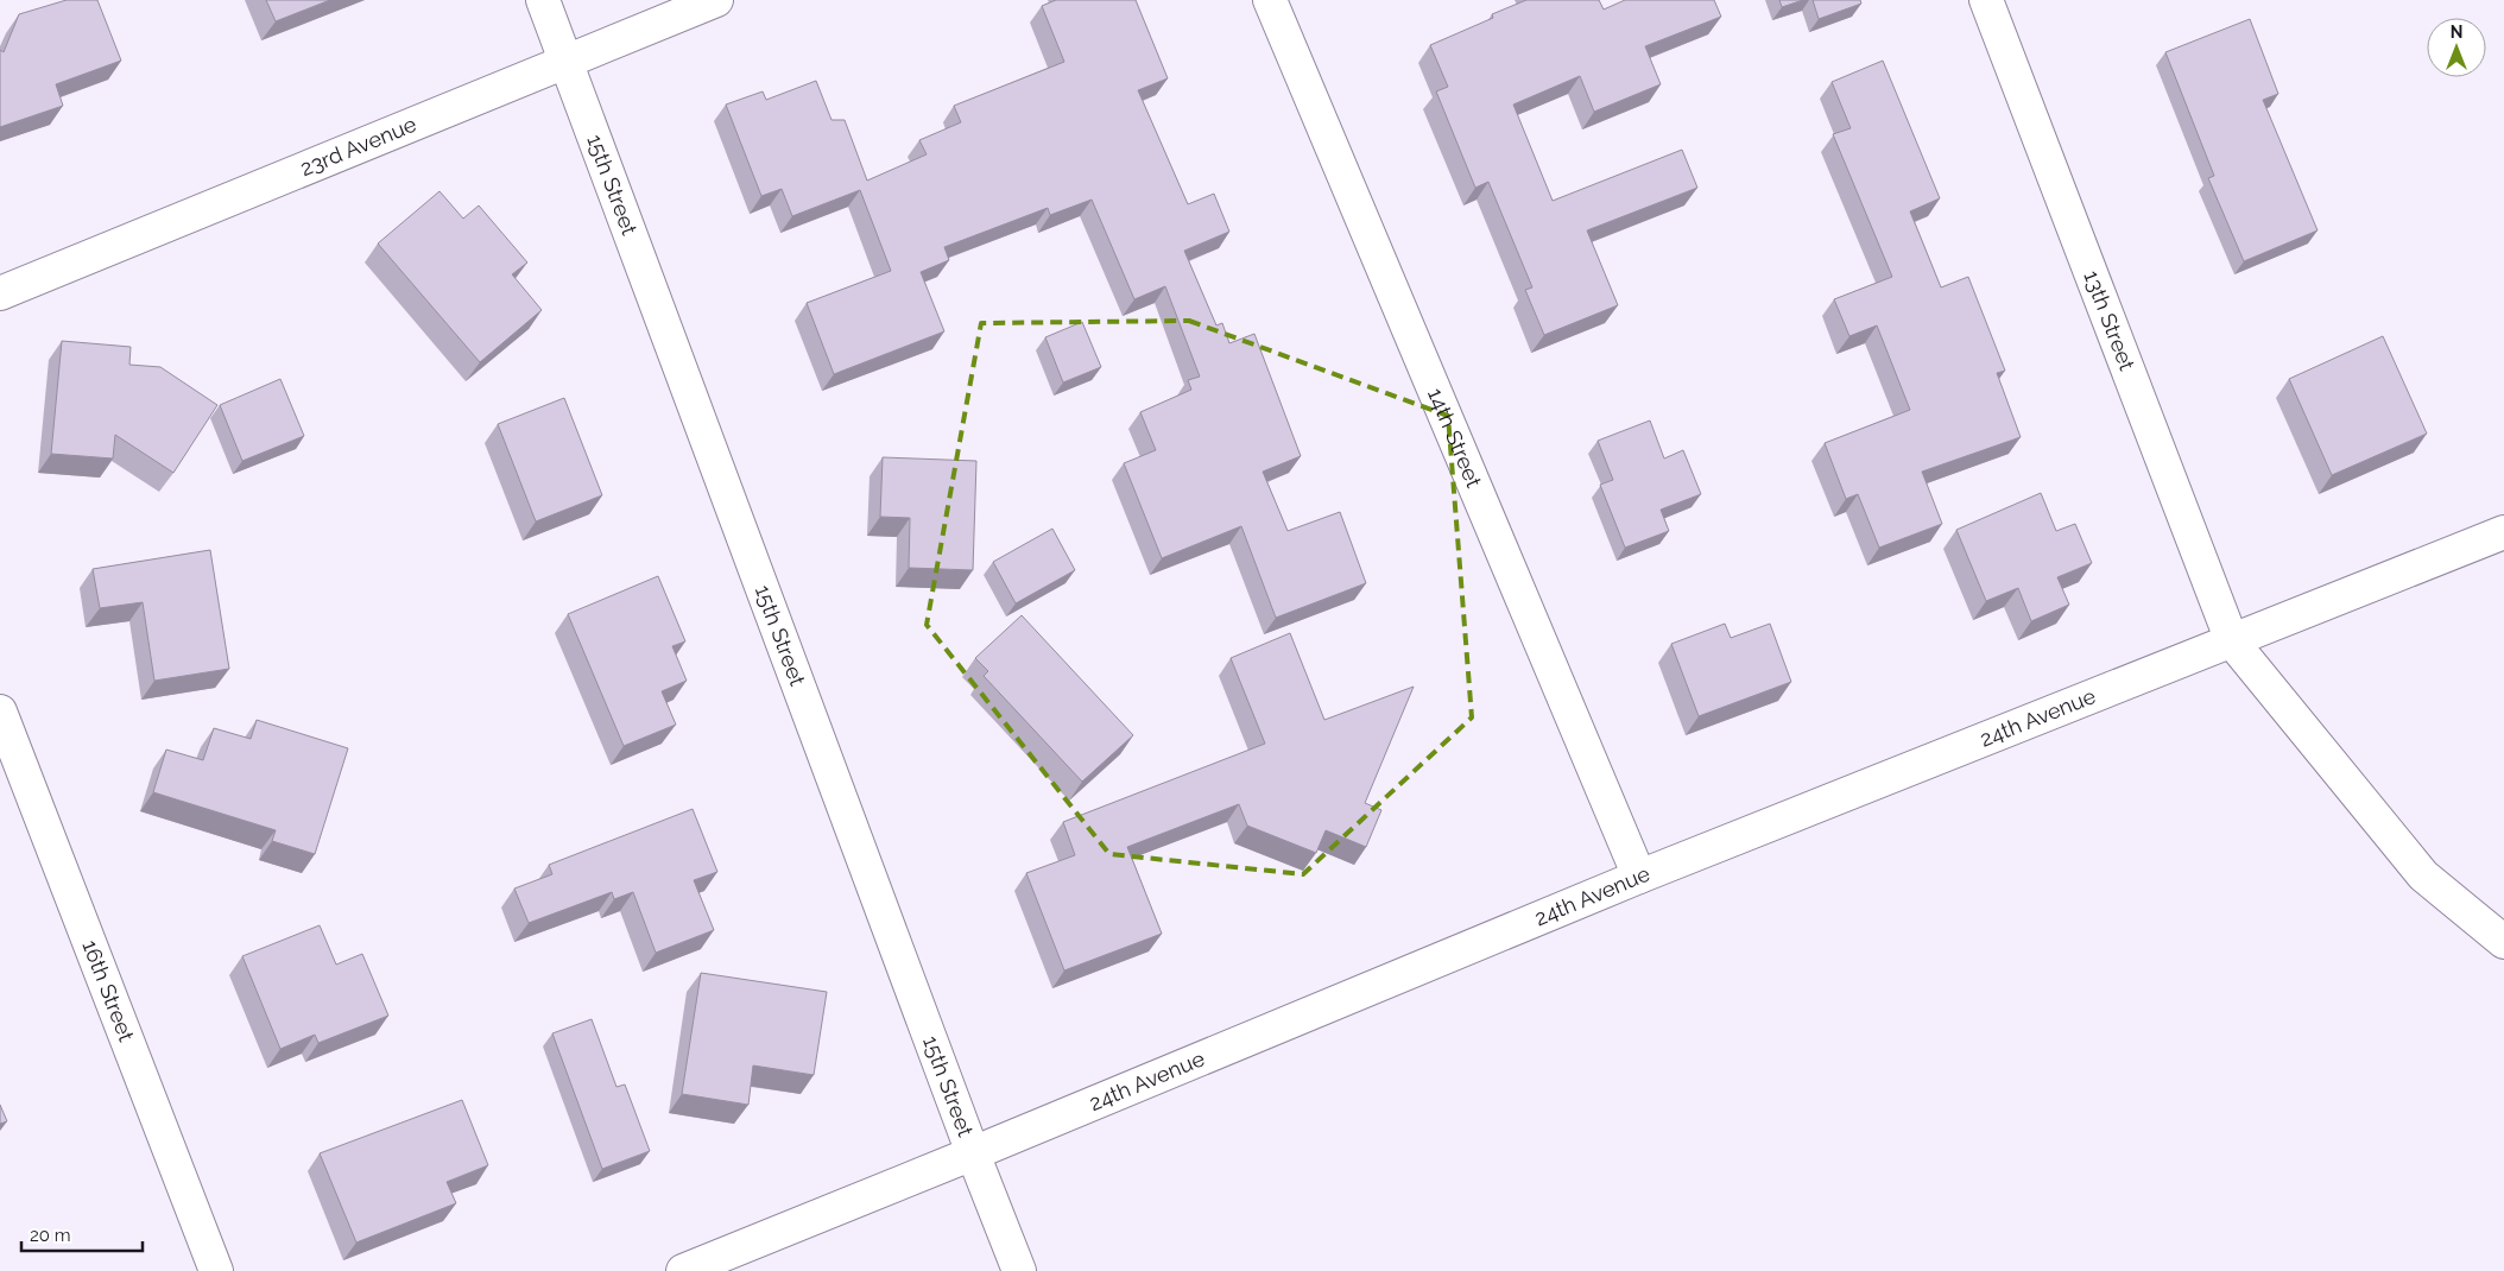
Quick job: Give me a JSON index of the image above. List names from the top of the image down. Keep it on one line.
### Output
{"streets":{"street":["23rd Avenue","15th Street","13th Street","14th Street","24th Avenue","16th Street"]},"crossings":[["23rd Avenue","15th Street"],["15th Street","24th Avenue"],["13th Street","24th Avenue"],["14th Street","24th Avenue"]],"scale_bar":"20 m","north":"top"}
